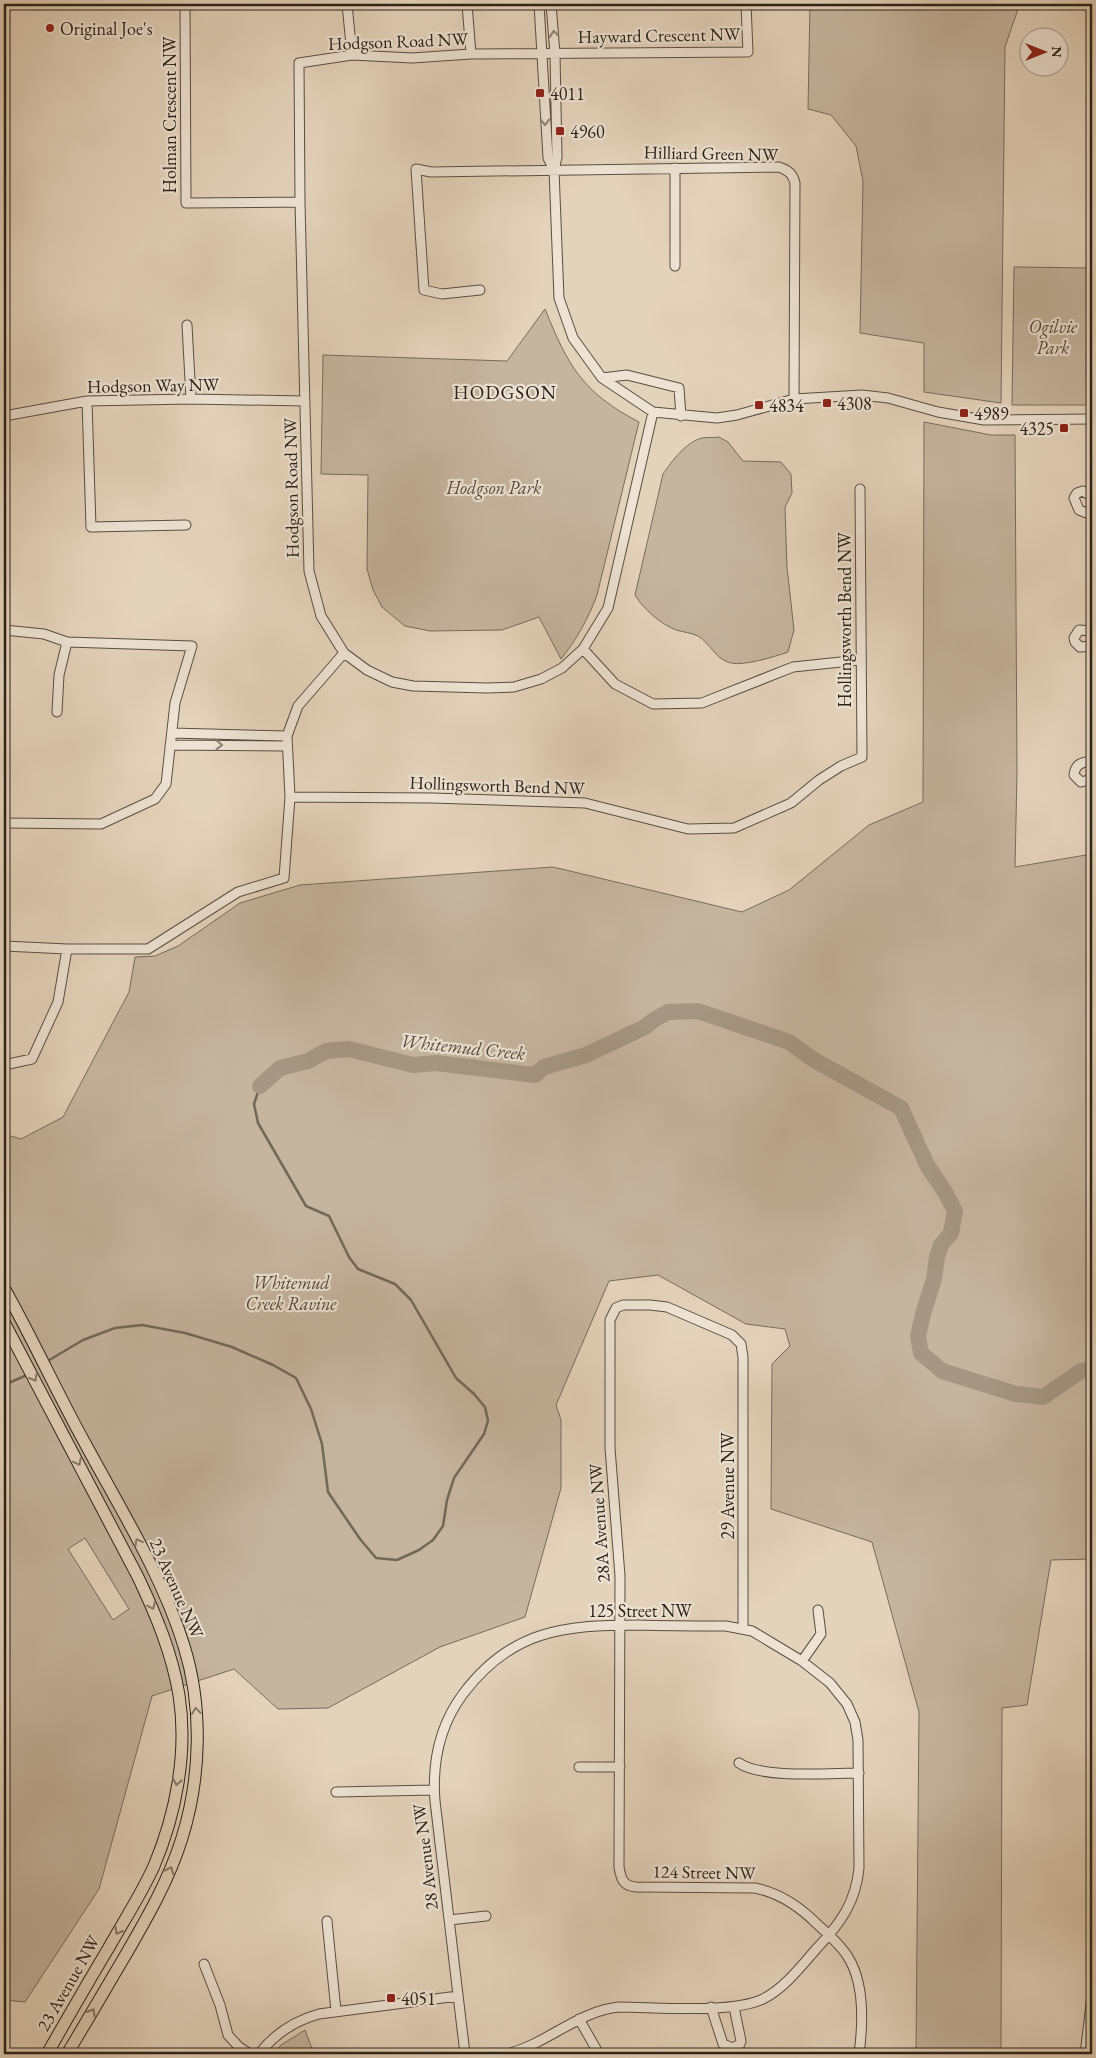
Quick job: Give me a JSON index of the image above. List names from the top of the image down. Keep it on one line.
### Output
{"streets":{"main road":["23 Avenue NW"],"street":["Hayward Crescent NW","Hodgson Road NW","Holman Crescent NW","Hilliard Green NW","Hodgson Way NW","Hollingsworth Bend NW","29 Avenue NW","28A Avenue NW","125 Street NW","28 Avenue NW","124 Street NW"]},"crossings":[["Hayward Crescent NW","Hodgson Road NW"],["Hodgson Road NW","Holman Crescent NW"],["Hodgson Road NW","Hodgson Way NW"],["29 Avenue NW","28A Avenue NW"],["29 Avenue NW","125 Street NW"],["28A Avenue NW","125 Street NW"],["28A Avenue NW","124 Street NW"],["125 Street NW","28 Avenue NW"]],"districts":["HODGSON"],"water":["Whitemud Creek"],"parks":["Ogilvie Park","Hodgson Park","Whitemud Creek Ravine"],"places":{"other":["Original Joe's"],"transit":["4011","4960","4308","4834","4989","4325","4051"]},"north":"right"}
